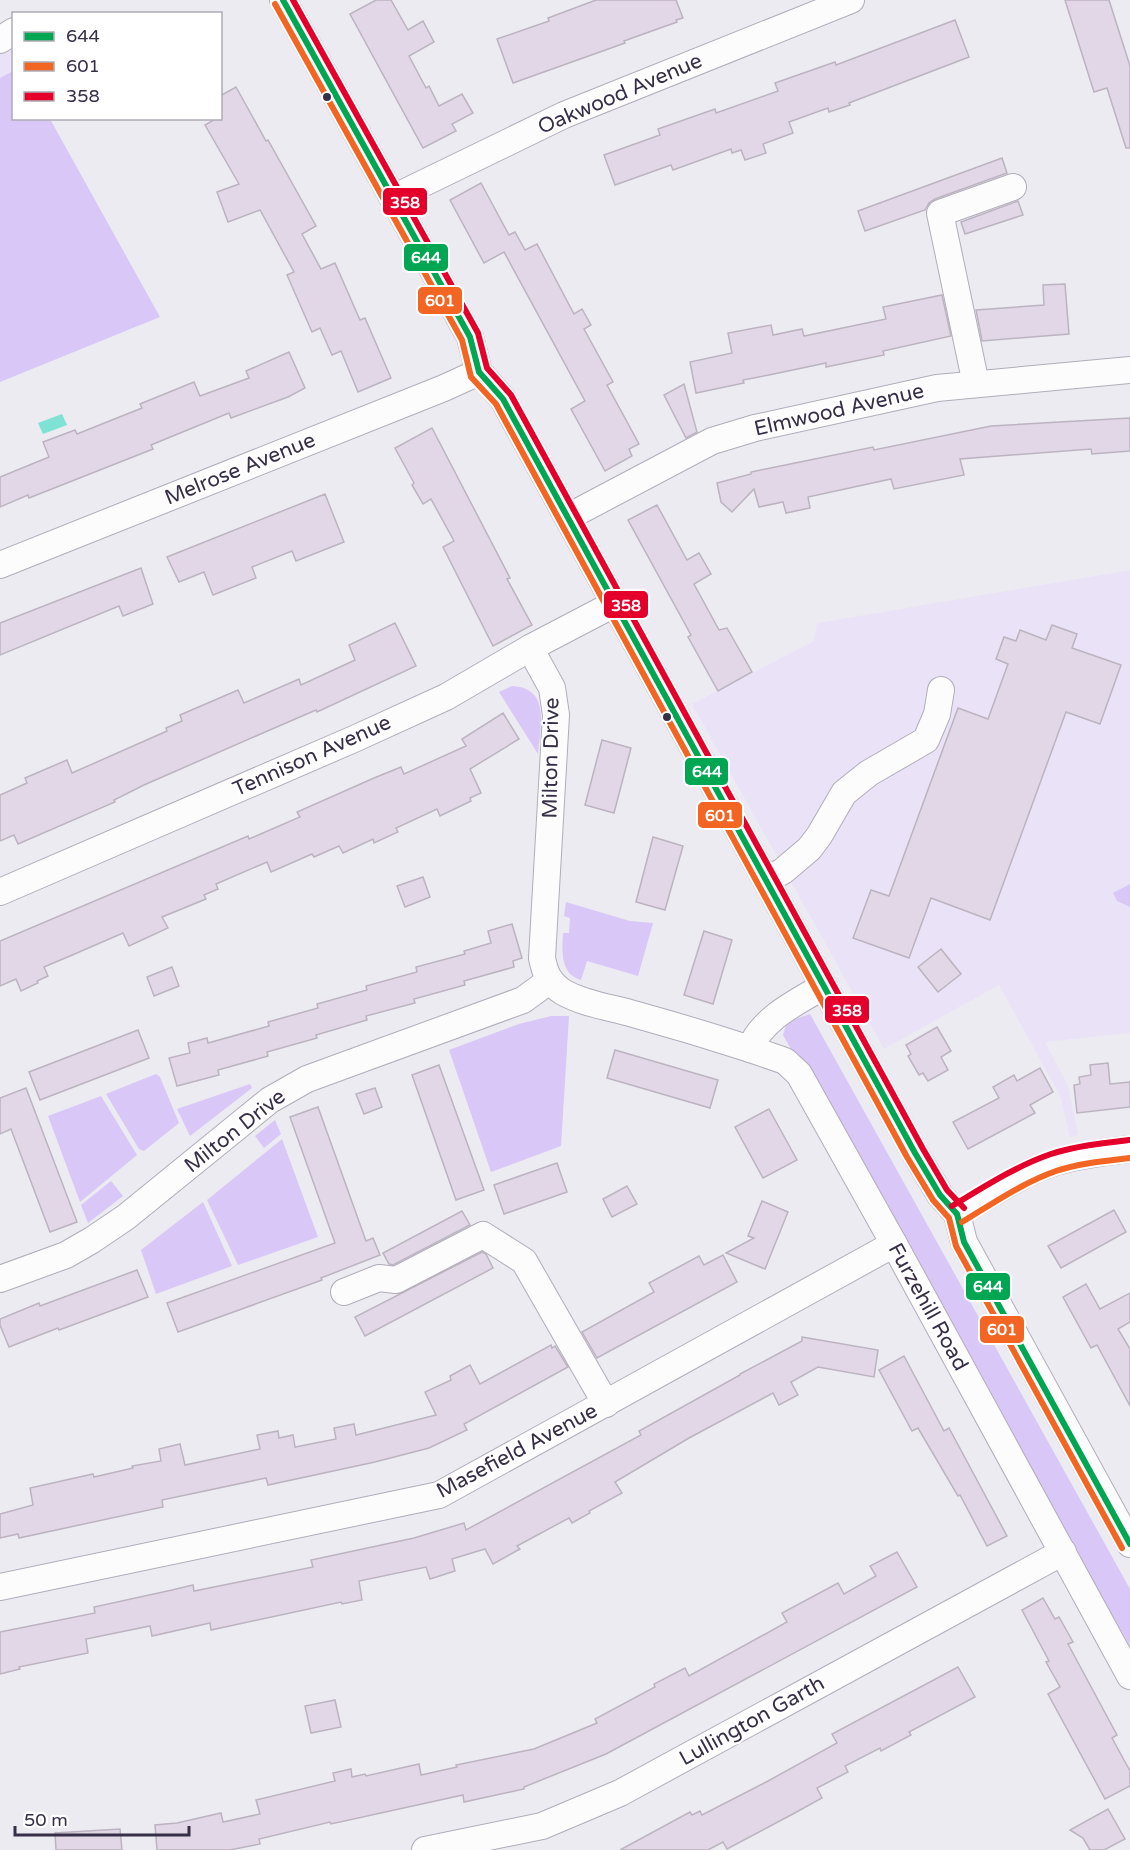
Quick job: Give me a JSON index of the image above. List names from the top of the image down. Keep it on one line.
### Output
{"streets":{"street":["Oakwood Avenue","Elmwood Avenue","Melrose Avenue","Tennison Avenue","Milton Drive","Furzehill Road","Masefield Avenue","Lullington Garth"]},"crossings":[["Tennison Avenue","Milton Drive"],["Furzehill Road","Masefield Avenue"],["Furzehill Road","Lullington Garth"]],"lines":["transit line 644","transit line 358","transit line 601"],"legend":["644","601","358"],"scale_bar":"50 m"}
